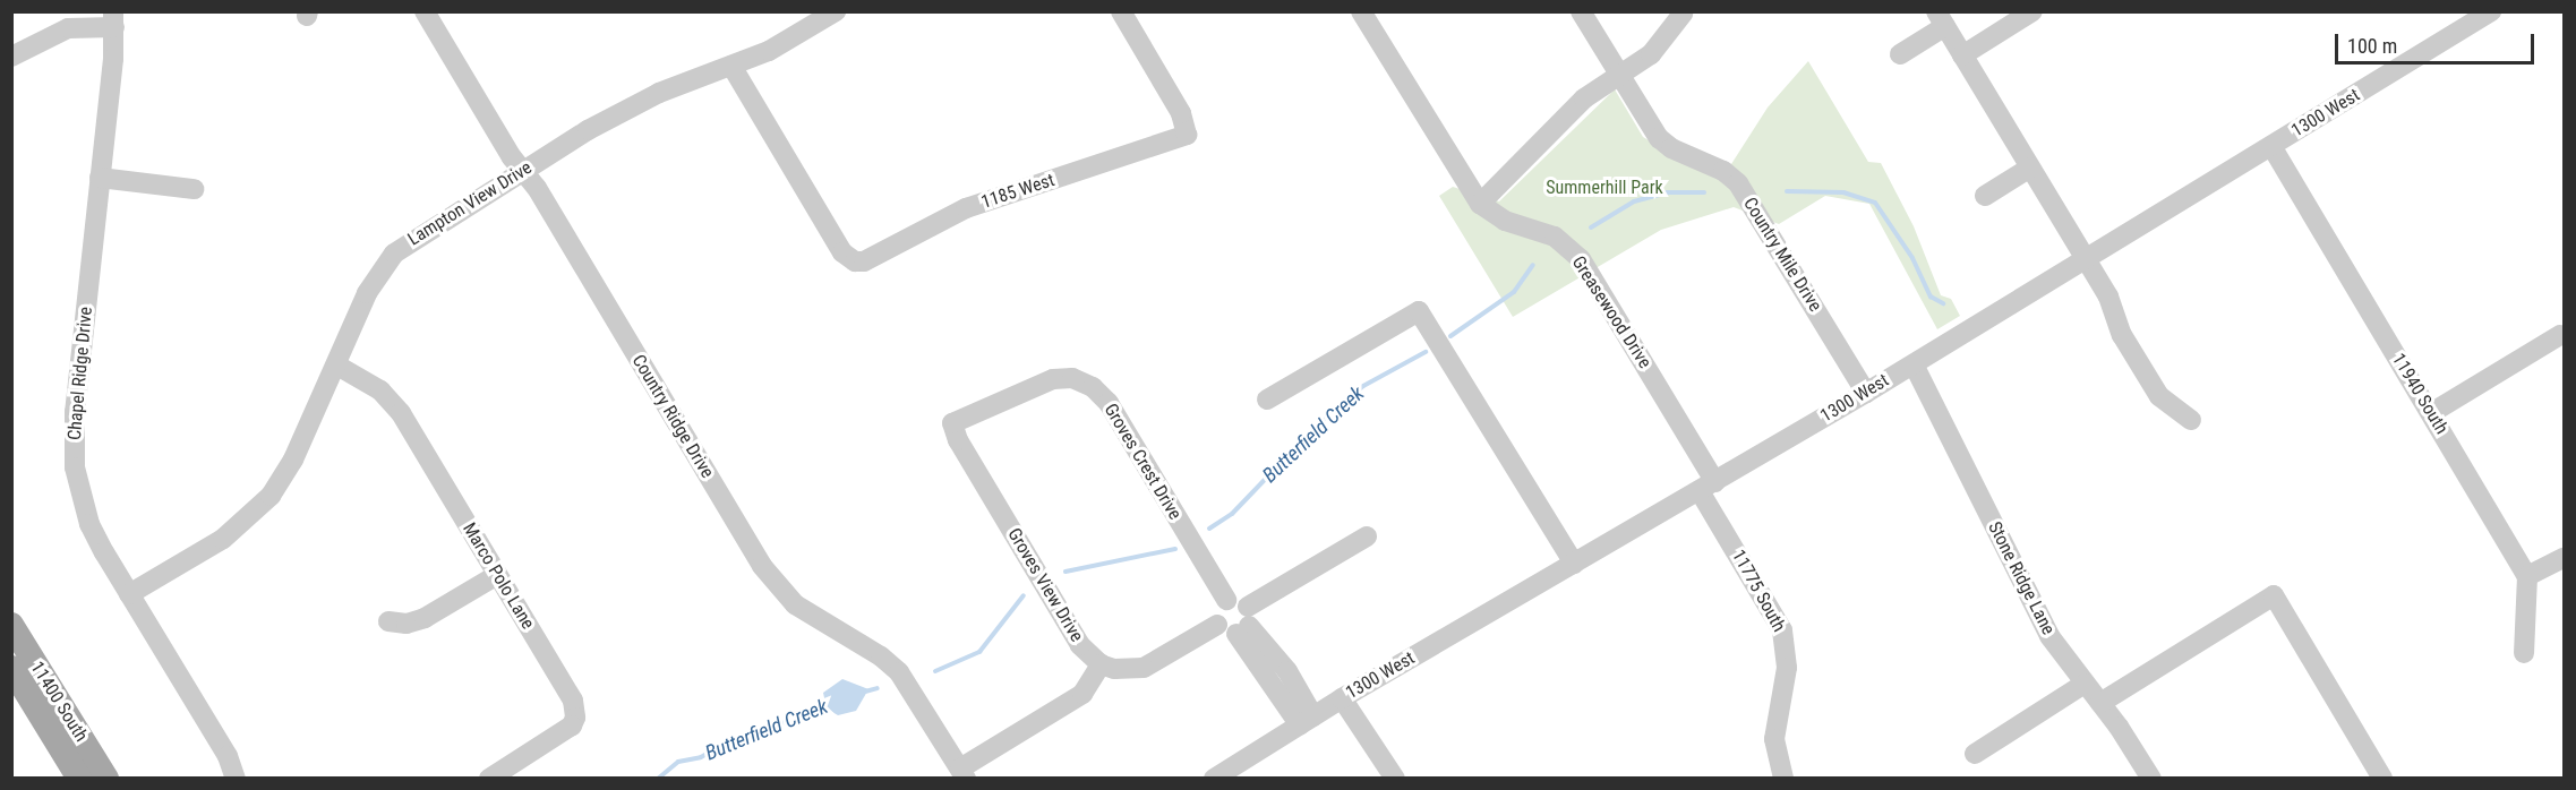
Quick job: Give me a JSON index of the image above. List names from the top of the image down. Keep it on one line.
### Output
{"streets":{"main road":["11400 South"],"street":["1300 West","1185 West","Lampton View Drive","Country Mile Drive","Greasewood Drive","Chapel Ridge Drive","11940 South","Country Ridge Drive","Groves Crest Drive","Marco Polo Lane","Stone Ridge Lane","Groves View Drive","11775 South"]},"crossings":[["1300 West","Country Mile Drive"],["1300 West","Greasewood Drive"],["1300 West","11940 South"],["1300 West","Stone Ridge Lane"],["1300 West","11775 South"],["1185 West","Lampton View Drive"],["Lampton View Drive","Chapel Ridge Drive"],["Lampton View Drive","Country Ridge Drive"],["Lampton View Drive","Marco Polo Lane"],["Greasewood Drive","11775 South"],["Groves Crest Drive","Groves View Drive"]],"water":["Butterfield Creek"],"parks":["Summerhill Park"],"scale_bar":"100 m"}
